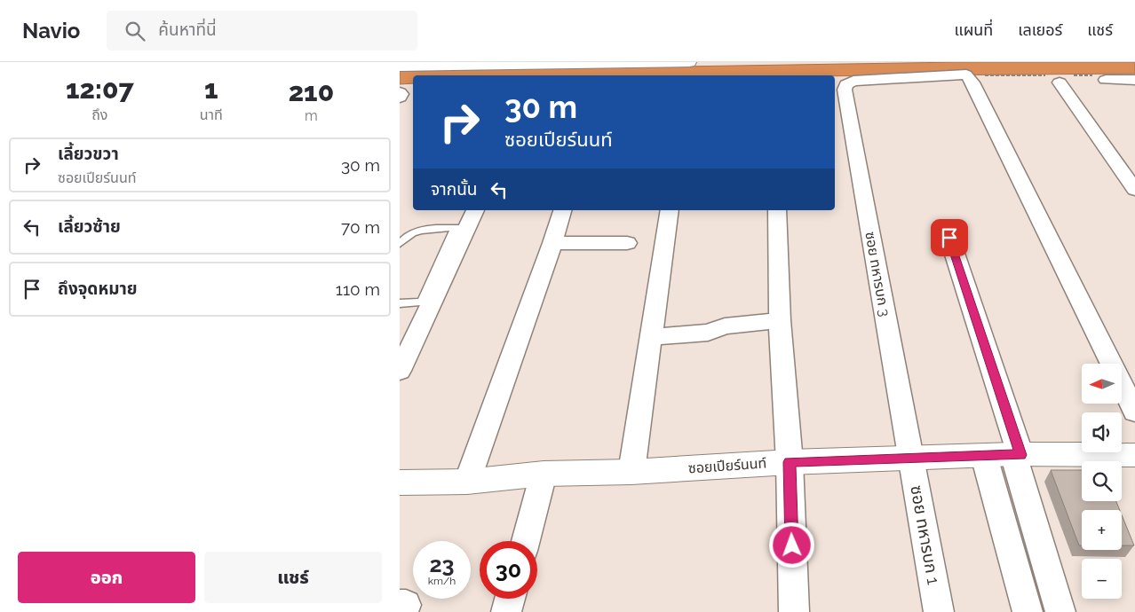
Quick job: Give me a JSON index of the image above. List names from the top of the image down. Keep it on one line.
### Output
{"streets":{"street":["ซอย ทหารบก 3","ซอยเปียร์นนท์","ซอย ทหารบก 1"]},"crossings":[["ซอย ทหารบก 3","ซอยเปียร์นนท์"],["ซอย ทหารบก 3","ซอย ทหารบก 1"],["ซอยเปียร์นนท์","ซอย ทหารบก 1"]],"north":"left","page":{"header":"Navio","search":"ค้นหาที่นี่","nav":["แผนที่","เลเยอร์","แชร์"],"eta":["12:07","ถึง","1","นาที","210","m"],"turn":["30 m","ซอยเปียร์นนท์"],"list":[{"name":"เลี้ยวขวา","note":"ซอยเปียร์นนท์","value":"30 m"},{"name":"เลี้ยวซ้าย","value":"70 m"},{"name":"ถึงจุดหมาย","value":"110 m"}],"then":"จากนั้น","map_buttons":["+","−"],"speed":"23 km/h","limit":"30","buttons":["ออก","แชร์"]}}
